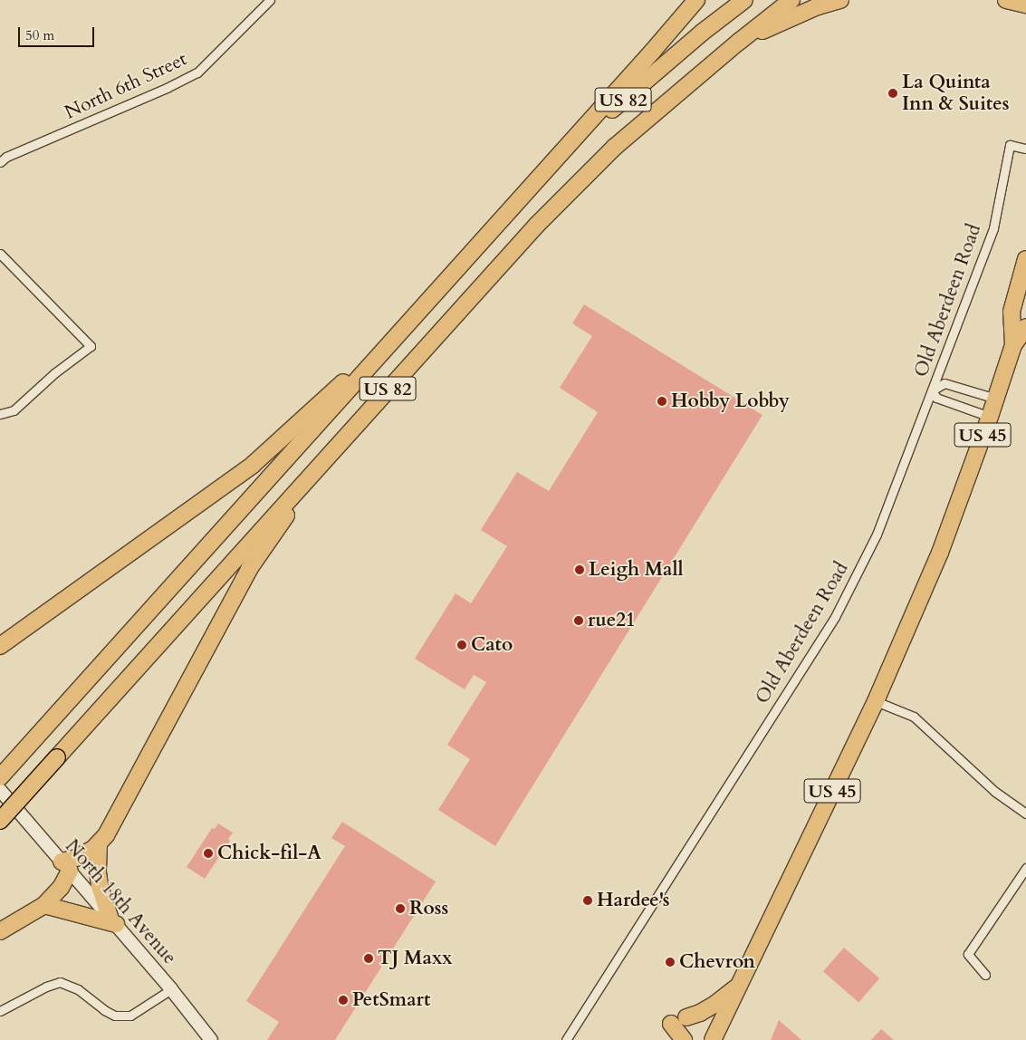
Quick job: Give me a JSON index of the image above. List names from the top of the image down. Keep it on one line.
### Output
{"streets":{"highway":["US 82","US 45"],"street":["North 6th Street","Old Aberdeen Road","North 18th Avenue"]},"places":["La Quinta Inn & Suites","Hobby Lobby","Leigh Mall","rue21","Cato","Chick-fil-A","Hardee's","Ross","TJ Maxx","Chevron","PetSmart"],"scale_bar":"50 m"}
